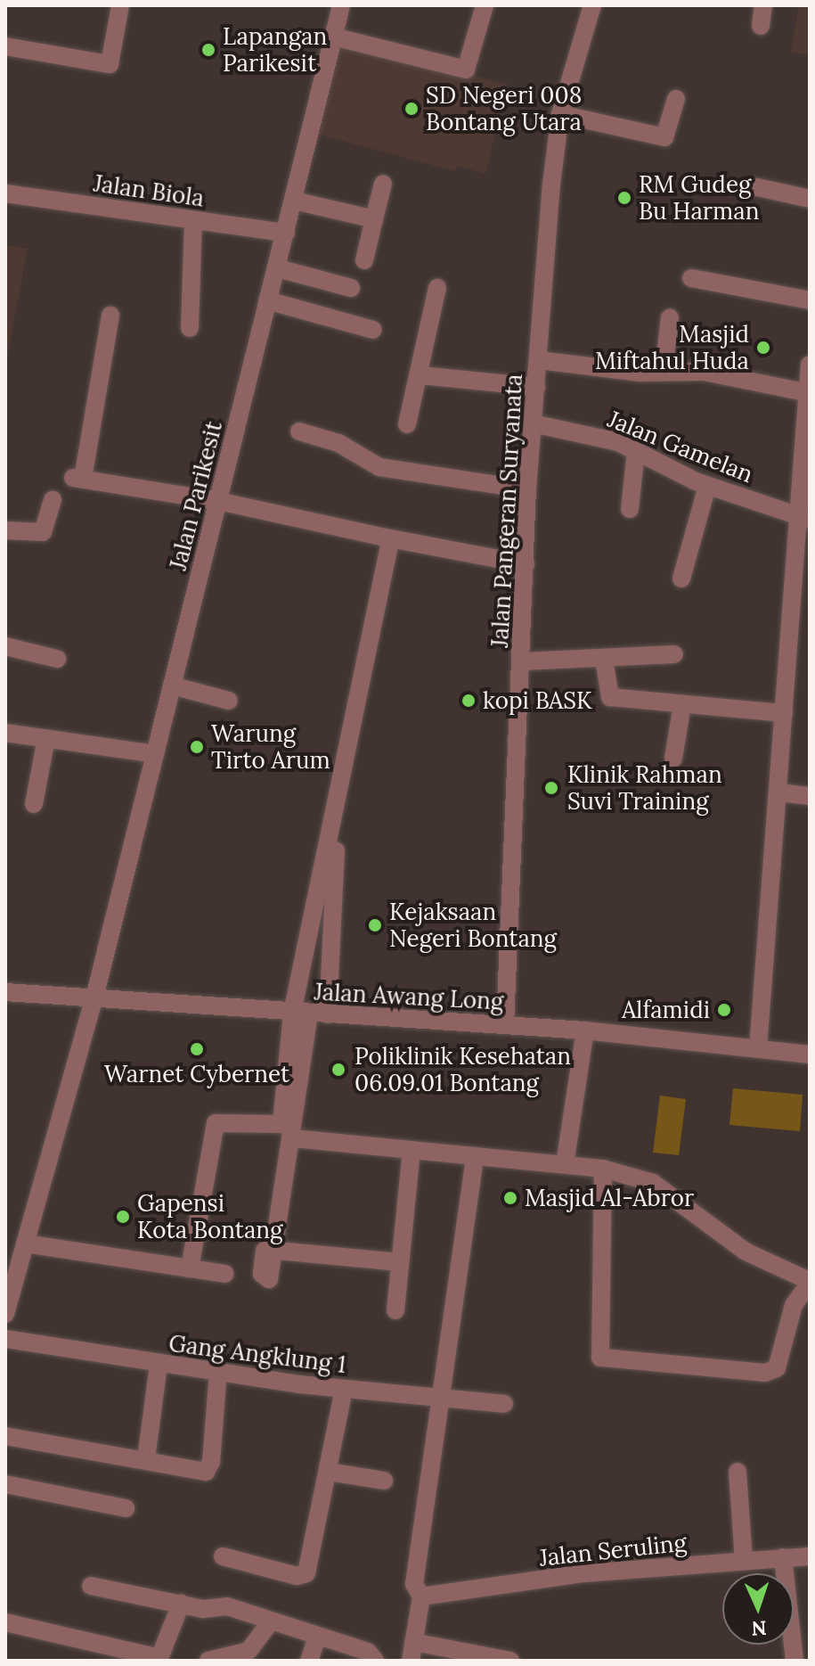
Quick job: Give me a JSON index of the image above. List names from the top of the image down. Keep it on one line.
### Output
{"streets":{"street":["Jalan Biola","Jalan Gamelan","Jalan Parikesit","Jalan Pangeran Suryanata","Jalan Awang Long","Gang Angklung 1","Jalan Seruling"]},"crossings":[["Jalan Biola","Jalan Parikesit"],["Jalan Gamelan","Jalan Pangeran Suryanata"],["Jalan Parikesit","Jalan Awang Long"],["Jalan Pangeran Suryanata","Jalan Awang Long"]],"places":["Lapangan Parikesit","SD Negeri 008 Bontang Utara","RM Gudeg Bu Harman","Masjid Miftahul Huda","kopi BASK","Warung Tirto Arum","Klinik Rahman Suvi Training","Kejaksaan Negeri Bontang","Alfamidi","Warnet Cybernet","Poliklinik Kesehatan 06.09.01 Bontang","Masjid Al-Abror","Gapensi Kota Bontang"],"north":"bottom"}
